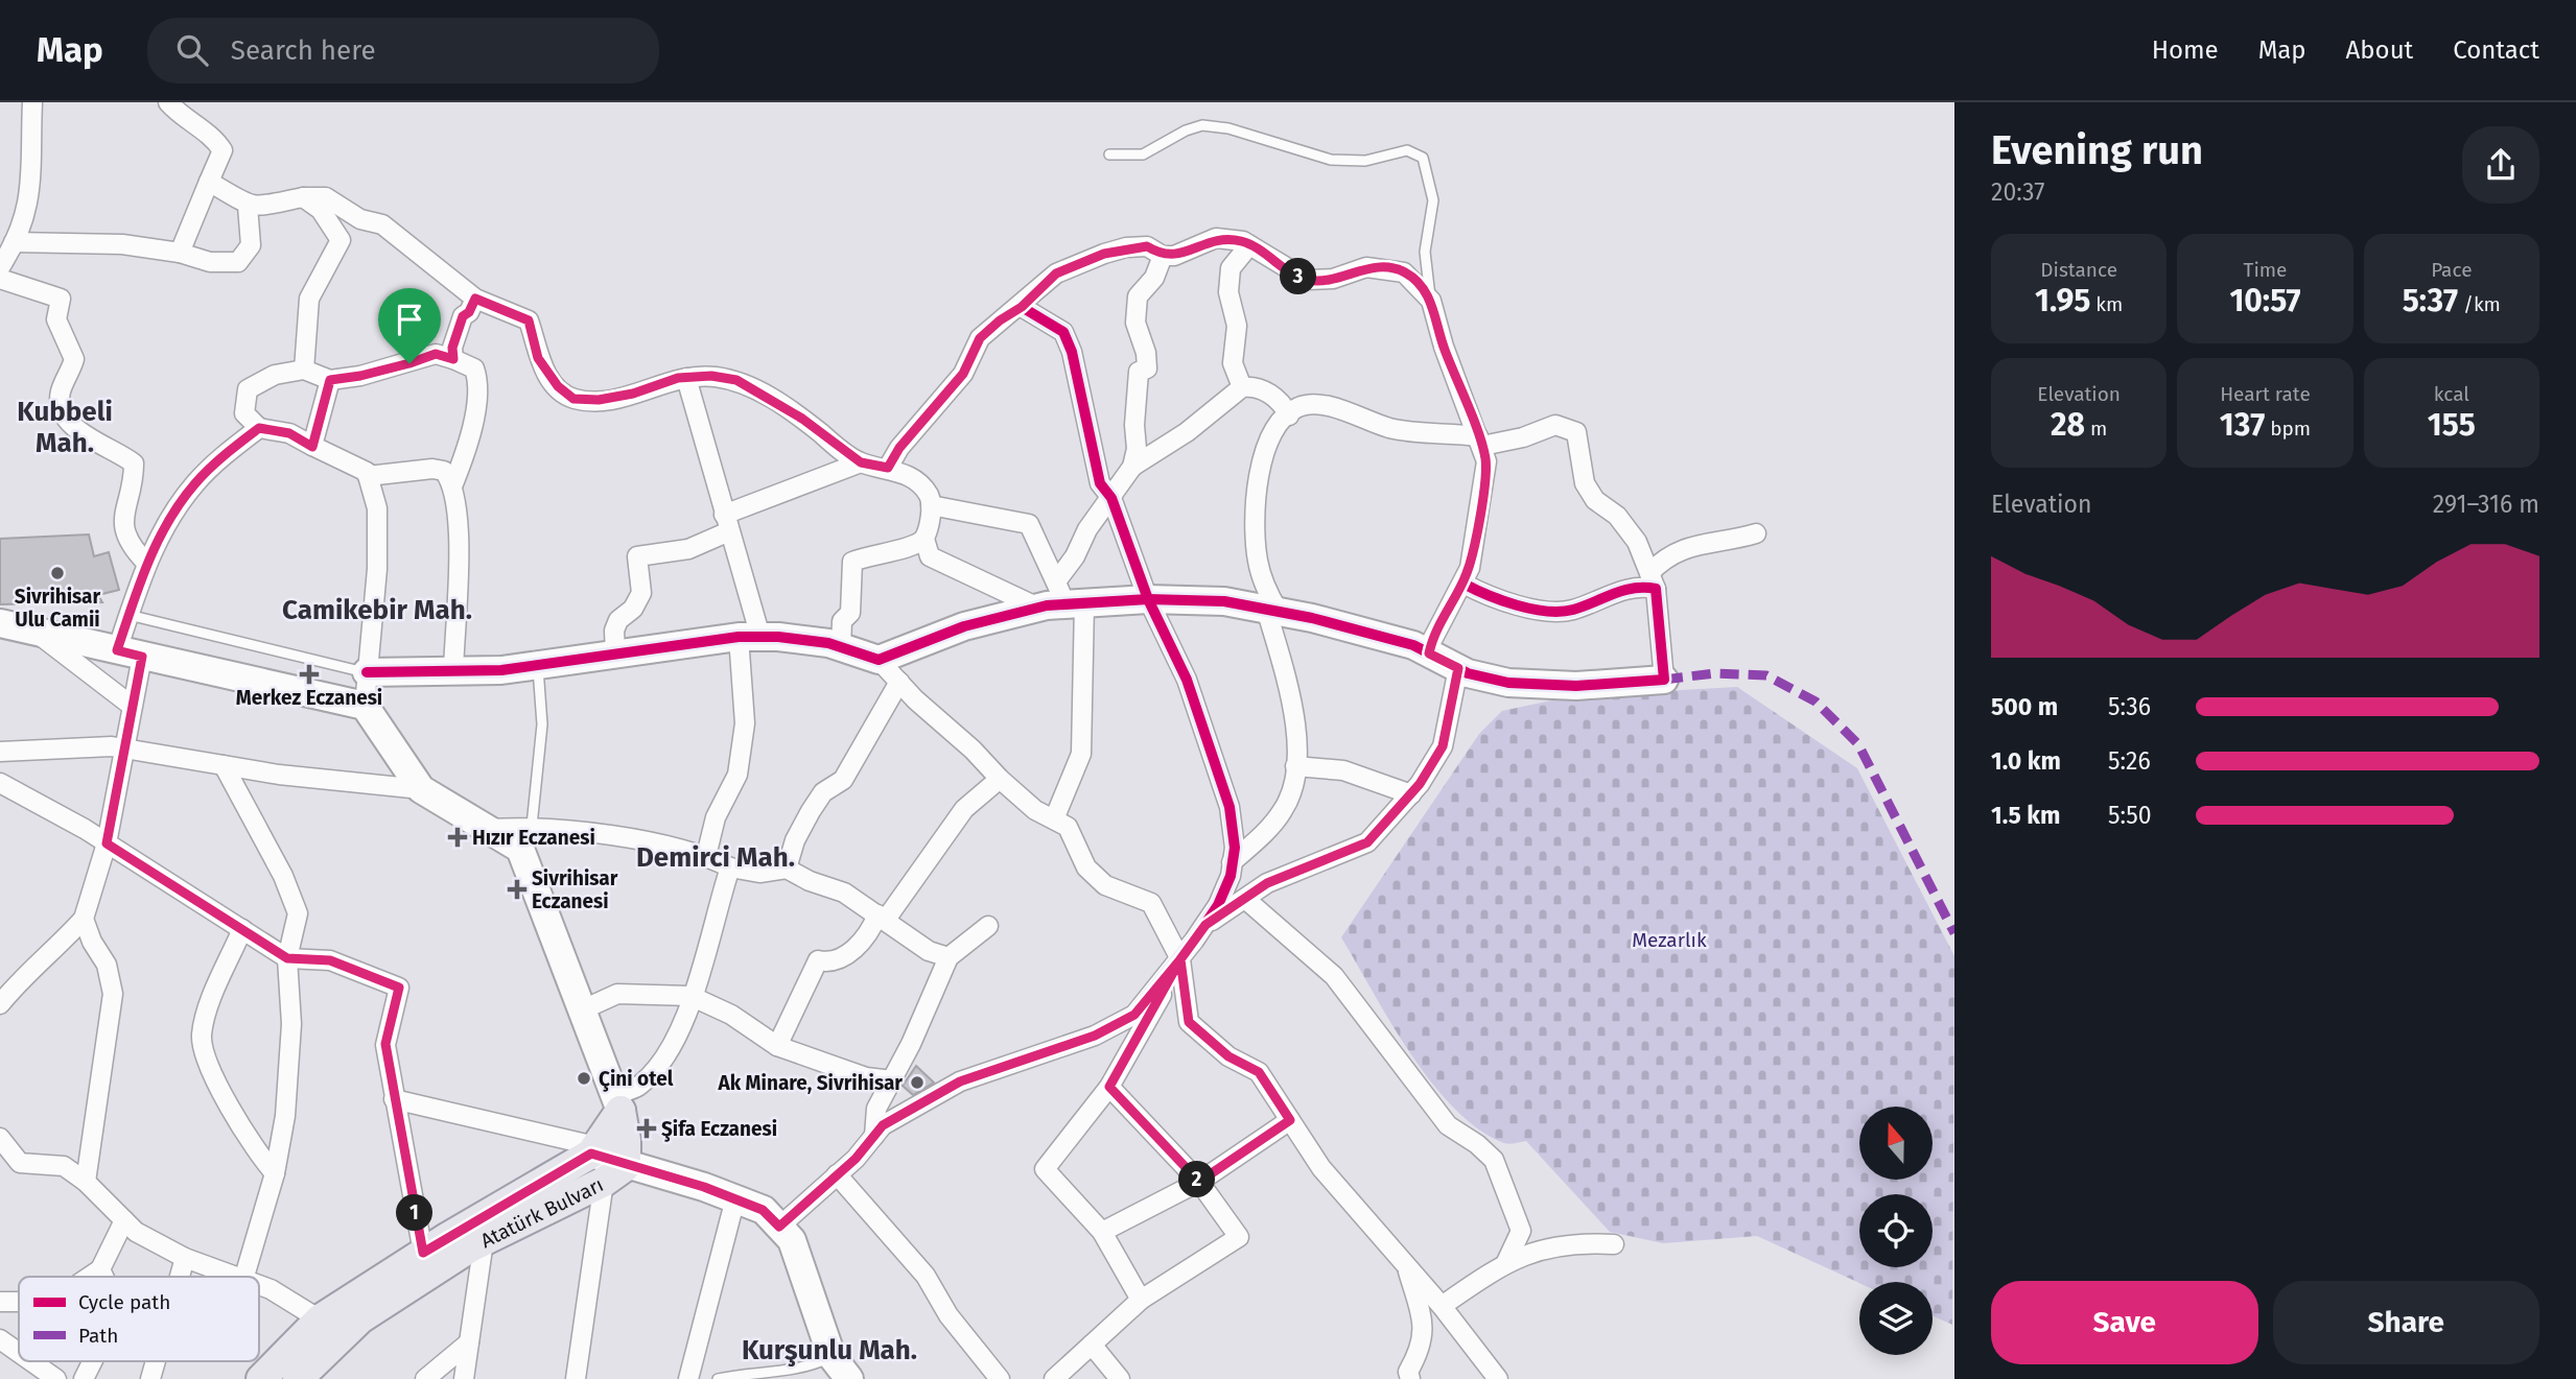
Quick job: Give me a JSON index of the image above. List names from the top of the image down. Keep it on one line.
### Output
{"streets":{"main road":["Atatürk Bulvarı"]},"districts":["Kubbeli Mah.","Camikebir Mah.","Demirci Mah.","Kurşunlu Mah."],"parks":["Mezarlık"],"places":{"other":["Sivrihisar Ulu Camii","Çini otel","Ak Minare, Sivrihisar"],"health":["Merkez Eczanesi","Hızır Eczanesi","Sivrihisar Eczanesi","Şifa Eczanesi"]},"legend":["Cycle path","Path"],"north":"top","page":{"header":"Map","search":"Search here","nav":["Home","Map","About","Contact"],"heading":["Evening run","20:37"],"stats":[["Distance","1.95 km"],["Time","10:57"],["Pace","5:37 /km"],["Elevation","28 m"],["Heart rate","137 bpm"],["kcal","155"]],"pins":["3","2","1"],"chart":["Elevation","291–316 m"],"list":[{"name":"500 m","note":"5:36"},{"name":"1.0 km","note":"5:26"},{"name":"1.5 km","note":"5:50"}],"buttons":["Save","Share"]}}
